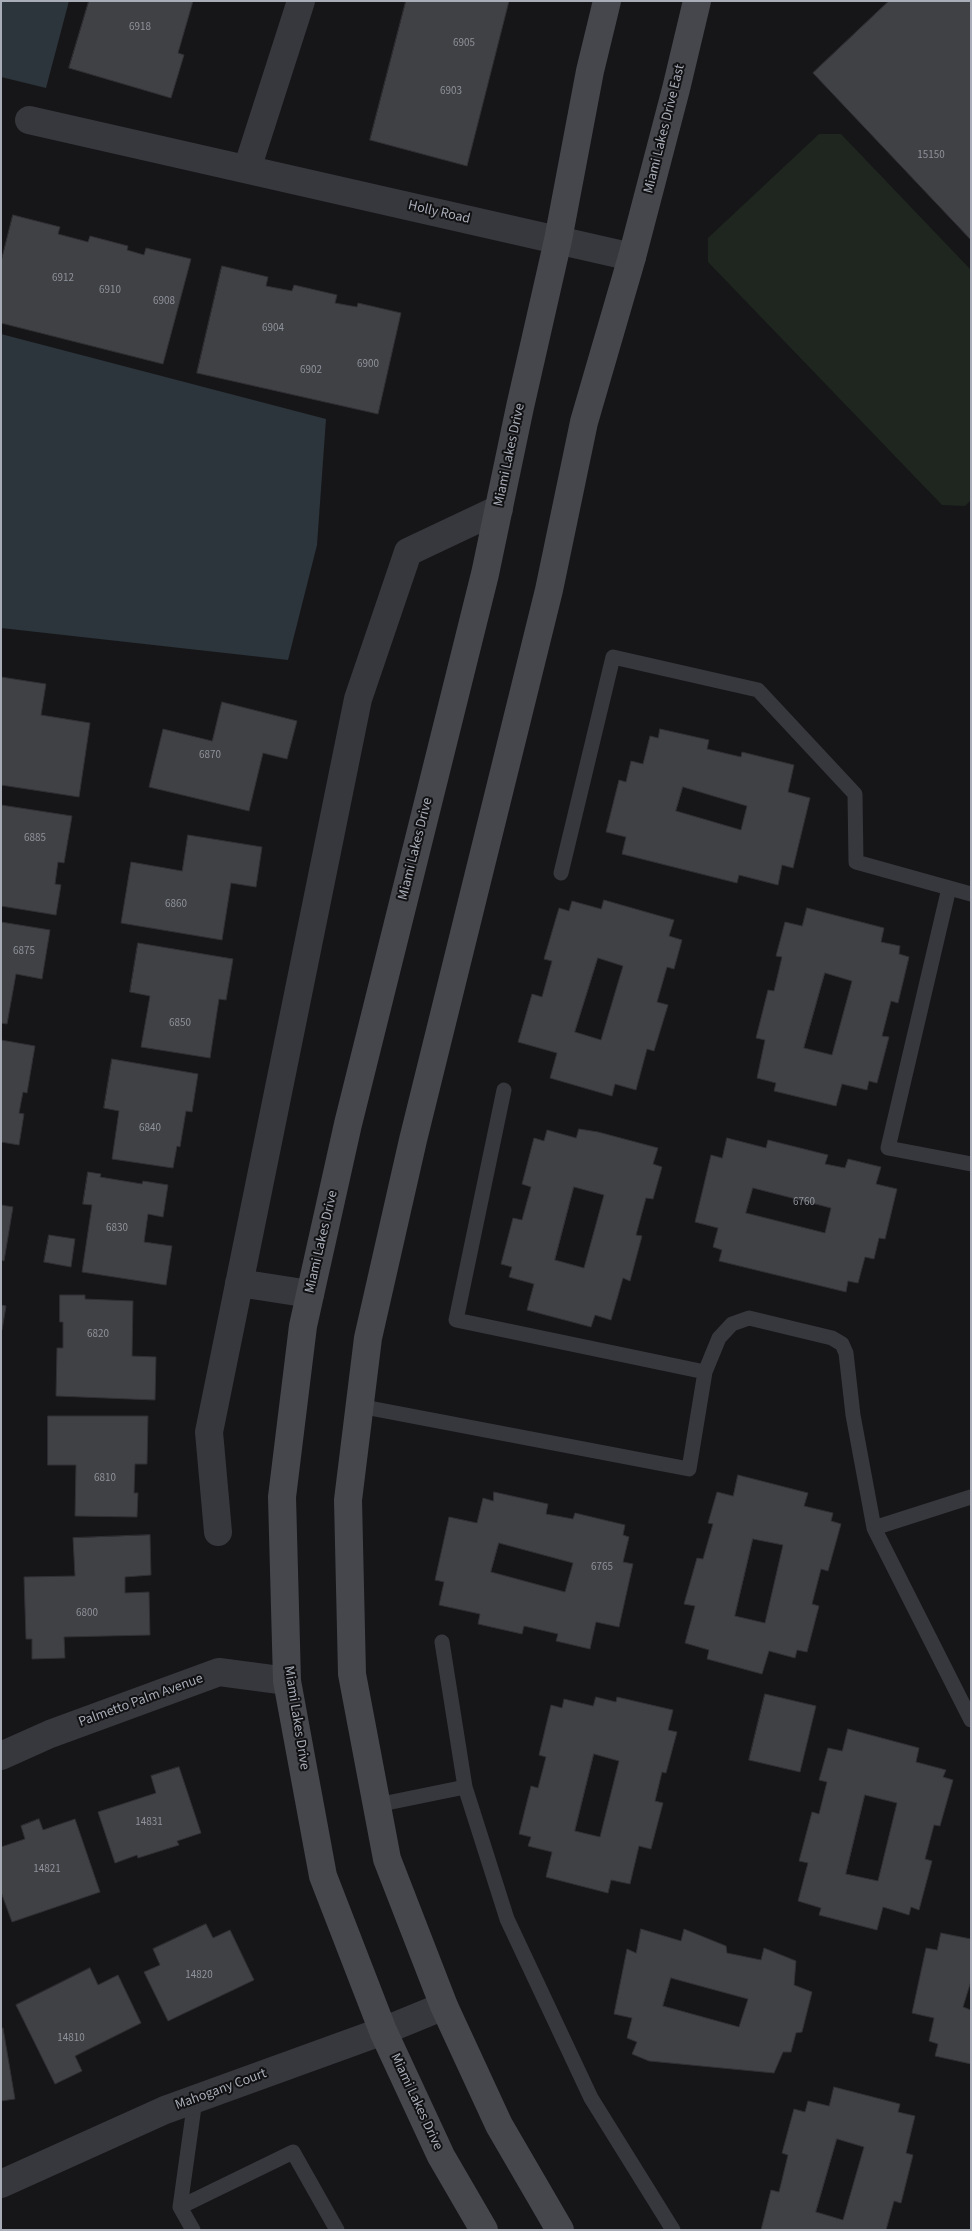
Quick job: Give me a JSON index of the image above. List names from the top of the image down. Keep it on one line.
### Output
{"streets":{"main road":["Miami Lakes Drive East","Miami Lakes Drive"],"street":["Holly Road","Palmetto Palm Avenue","Mahogany Court"]},"crossings":[["Miami Lakes Drive East","Holly Road"],["Holly Road","Miami Lakes Drive"],["Miami Lakes Drive","Palmetto Palm Avenue"],["Miami Lakes Drive","Mahogany Court"]],"house_numbers":["6918","6905","6903","15150","6912","6910","6908","6904","6900","6902","6870","6885","6860","6875","6850","6840","6760","6830","6820","6810","6765","6800","14831","14821","14820","14810"]}
